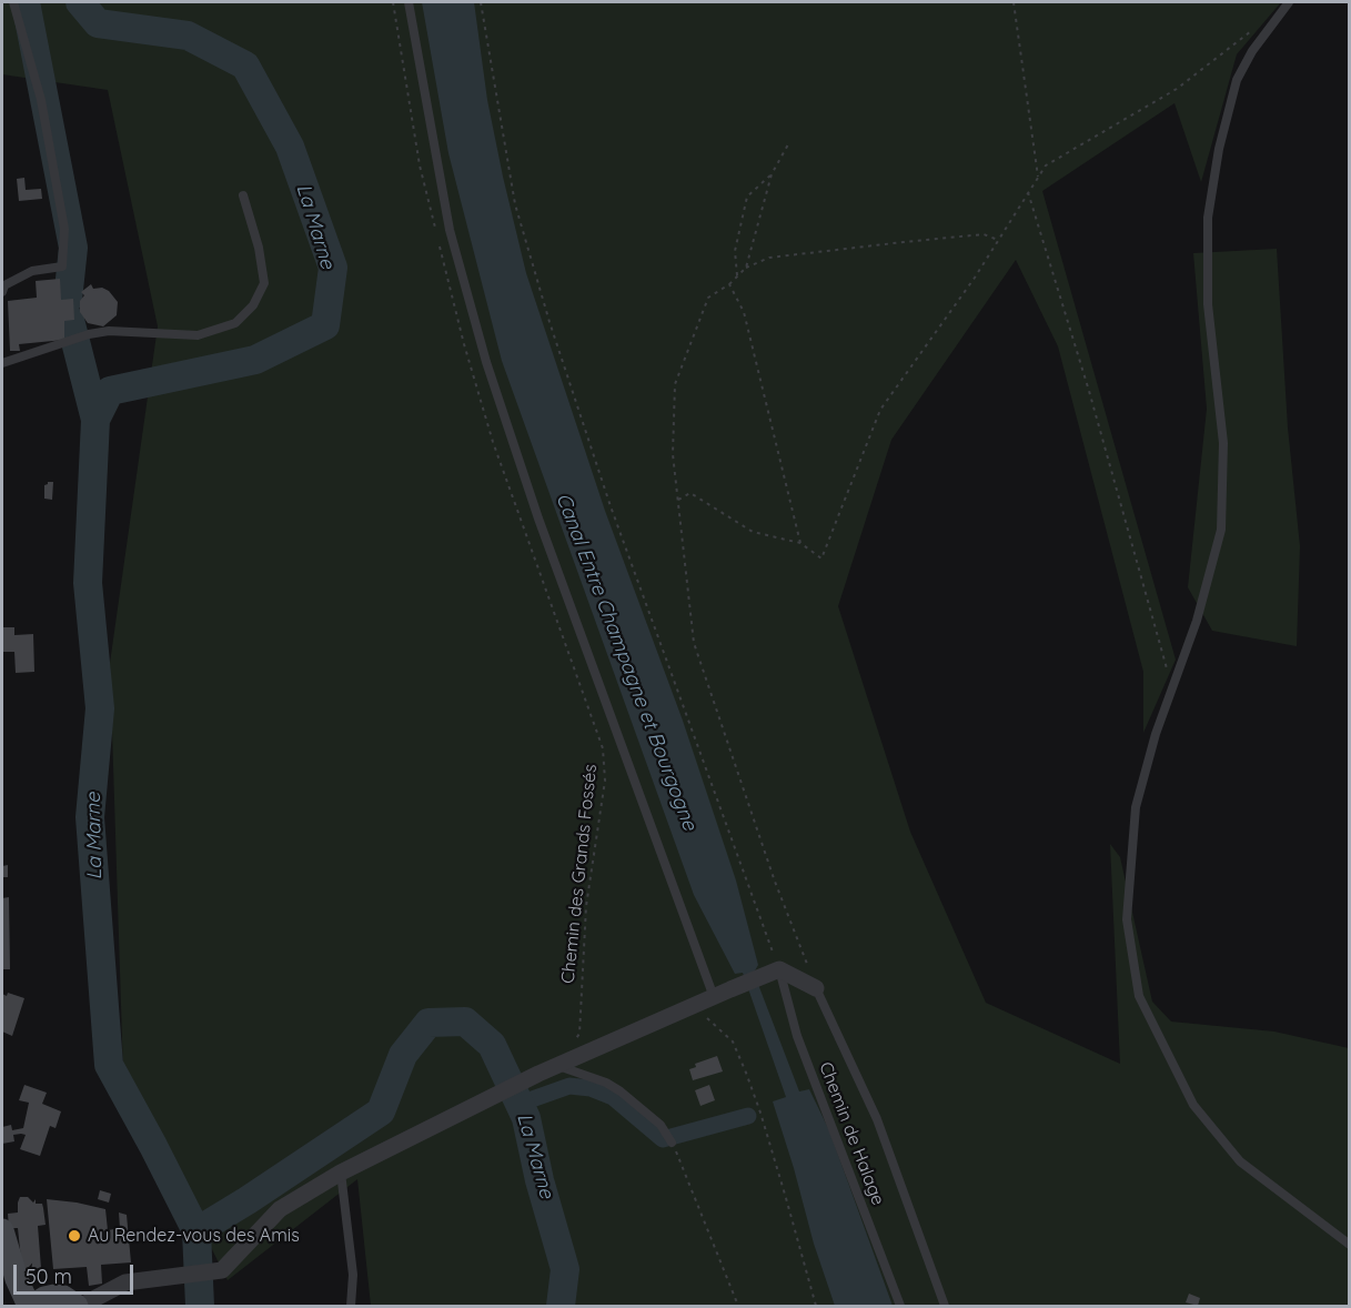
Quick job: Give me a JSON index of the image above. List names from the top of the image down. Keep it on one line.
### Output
{"streets":{"lane":["Chemin de Halage"],"path":["Chemin des Grands Fossés"]},"water":["La Marne","Canal Entre Champagne et Bourgogne"],"places":["Au Rendez-vous des Amis"],"scale_bar":"50 m"}
